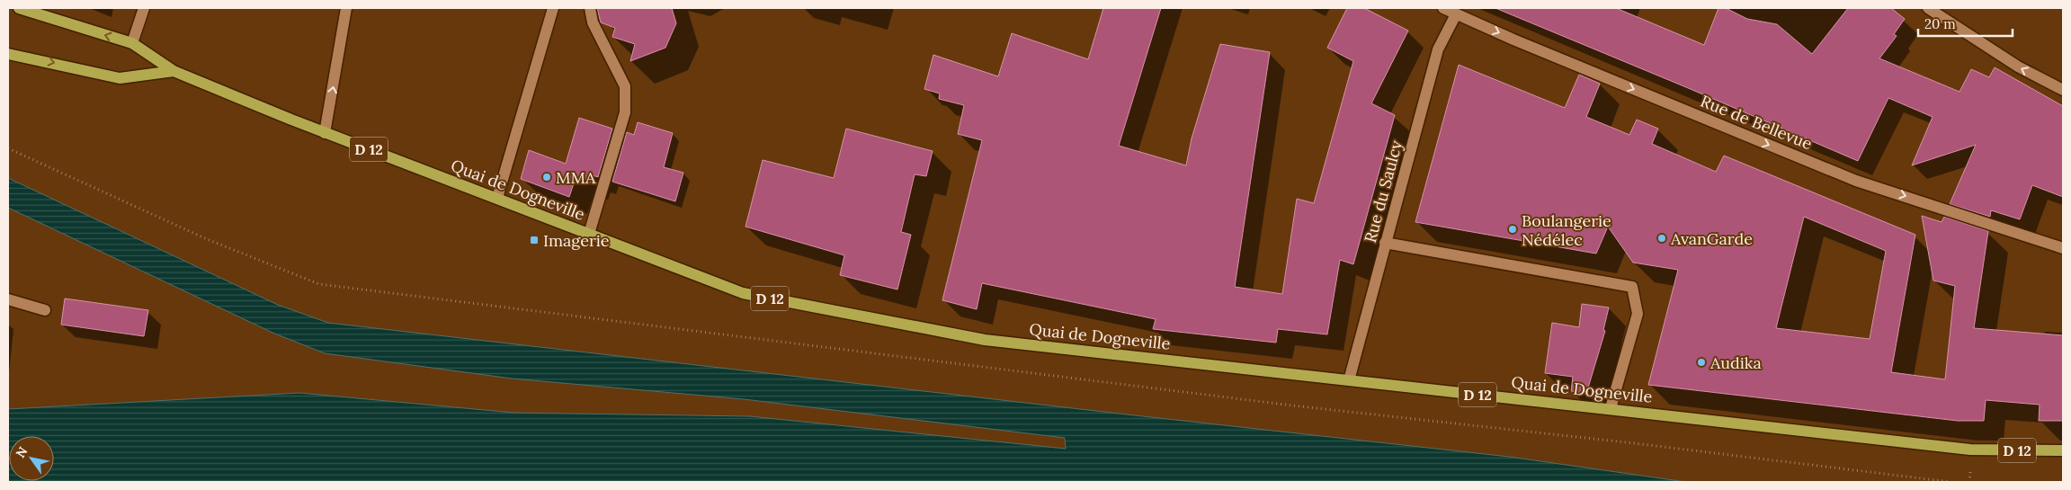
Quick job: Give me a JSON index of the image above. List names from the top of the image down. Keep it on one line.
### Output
{"streets":{"main road":["D 12","Quai de Dogneville"],"street":["Rue de Bellevue","Rue du Saulcy"]},"crossings":[["Rue de Bellevue","Rue du Saulcy"],["Quai de Dogneville","Rue du Saulcy"]],"one_way":["Rue de Bellevue"],"places":{"other":["MMA","Boulangerie Nédélec","AvanGarde","Audika"],"transit":["Imagerie"]},"scale_bar":"20 m","north":"top left"}
